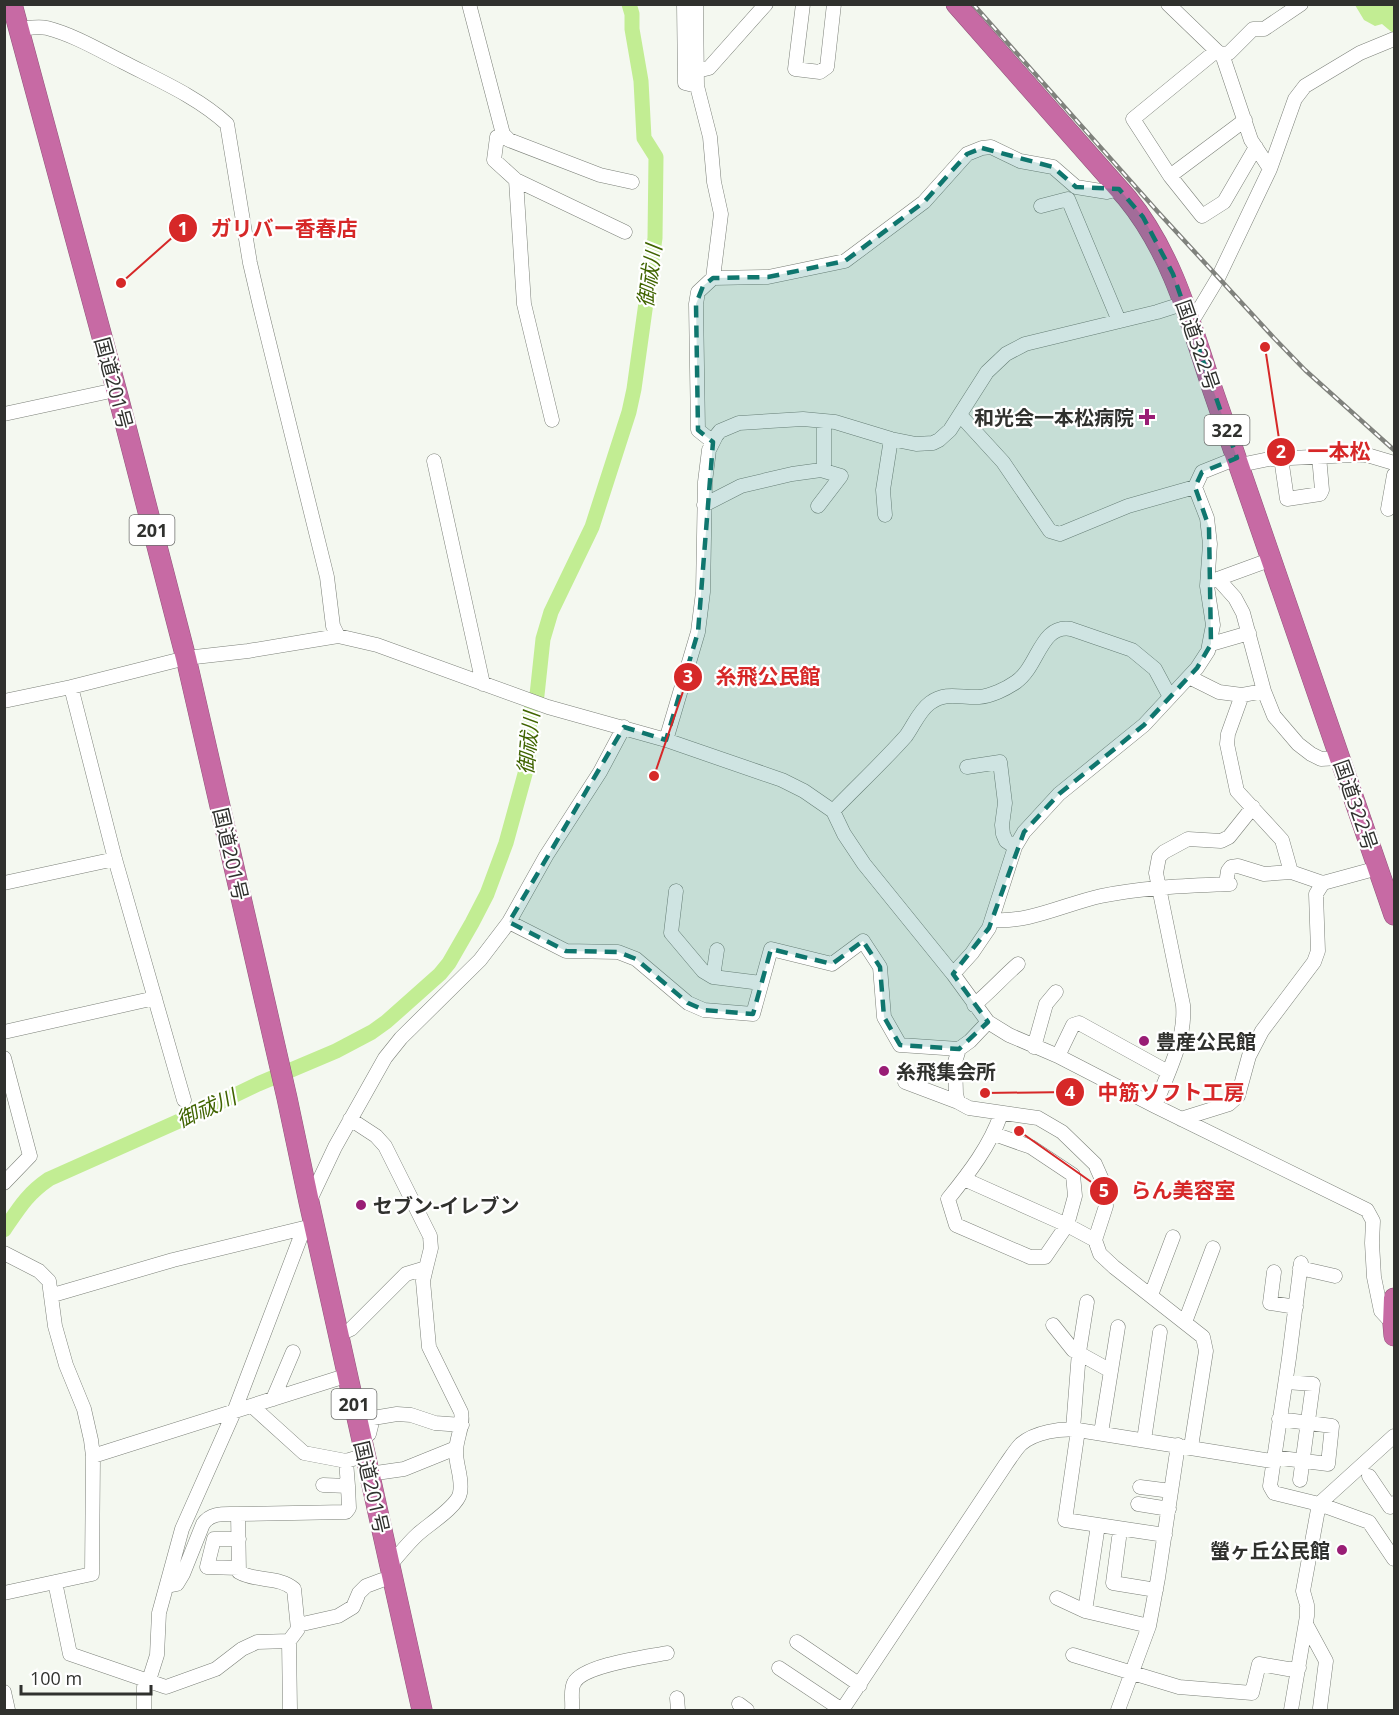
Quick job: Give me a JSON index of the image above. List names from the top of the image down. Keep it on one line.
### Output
{"streets":{"highway":["国道322号","国道201号","322","201"]},"water":["御祓川"],"places":{"other":["ガリバー香春店","一本松","糸飛公民館","豊産公民館","糸飛集会所","中筋ソフト工房","らん美容室","セブン-イレブン","螢ヶ丘公民館"],"health":["和光会一本松病院"]},"scale_bar":"100 m"}
